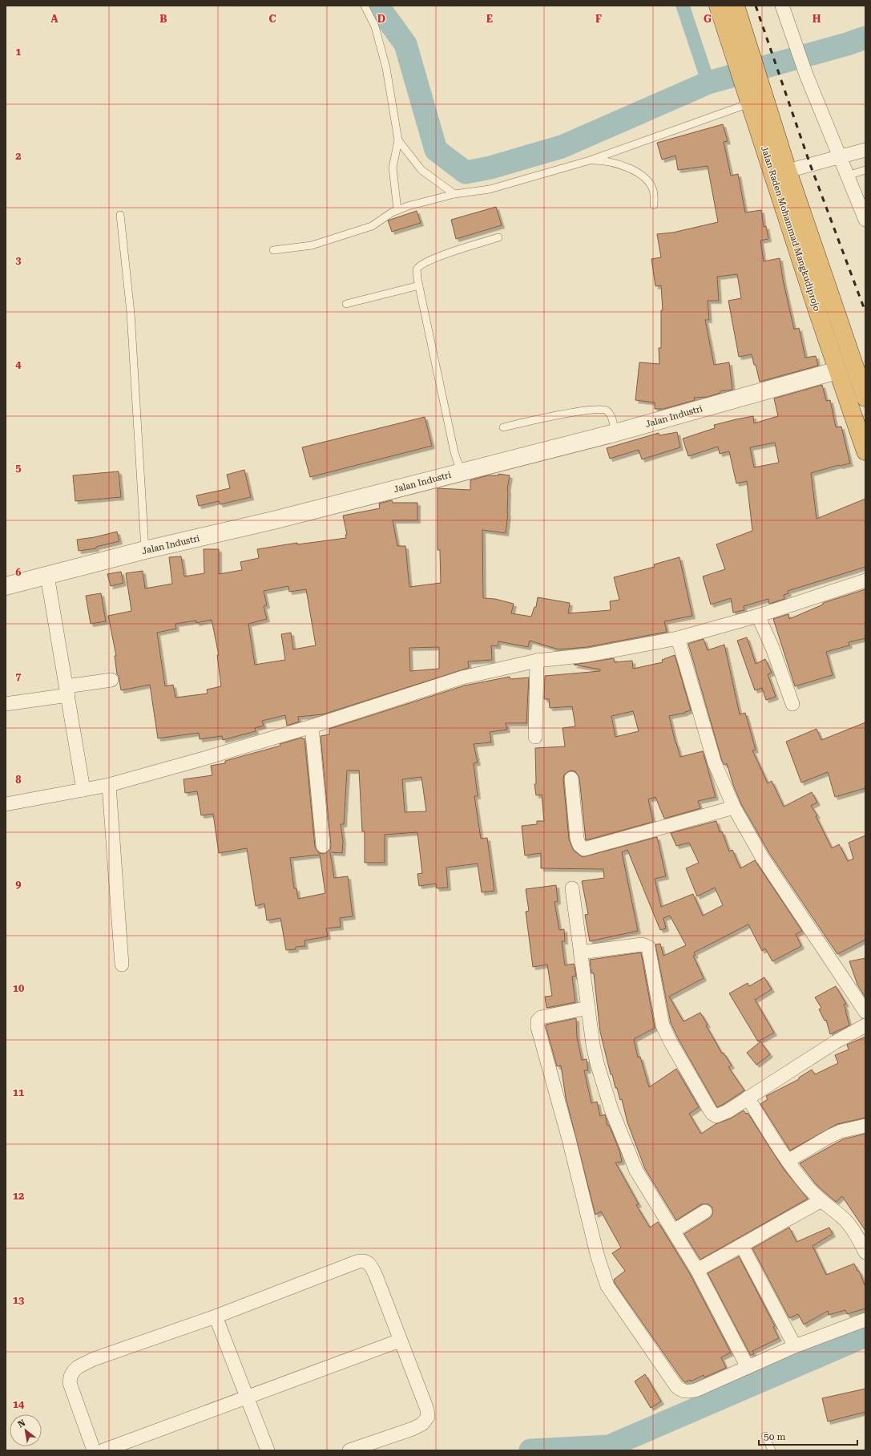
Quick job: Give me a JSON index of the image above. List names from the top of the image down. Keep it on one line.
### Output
{"streets":{"highway":["Jalan Raden Mohammad Mangkudiprojo"],"street":["Jalan Industri"]},"crossings":[["Jalan Raden Mohammad Mangkudiprojo","Jalan Industri"]],"scale_bar":"50 m","north":"top left","grid":{"columns":["A","B","C","D","E","F","G","H"],"rows":["1","2","3","4","5","6","7","8","9","10","11","12","13","14"]}}
